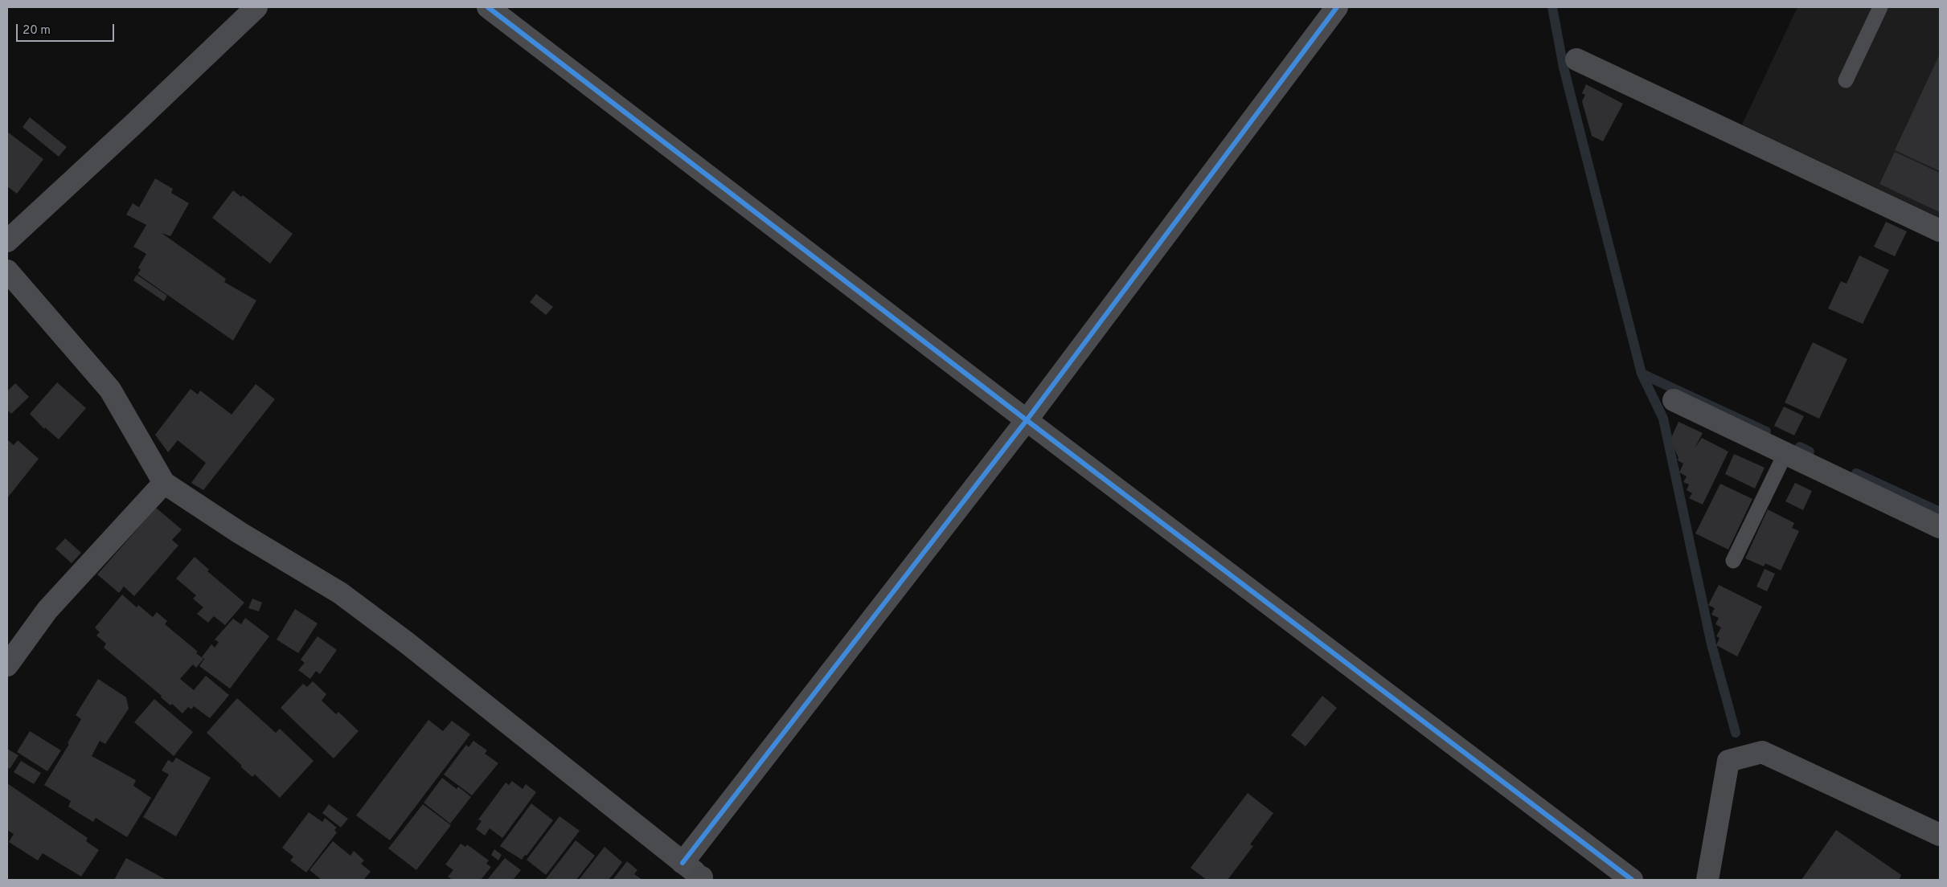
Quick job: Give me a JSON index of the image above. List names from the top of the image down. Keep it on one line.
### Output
{"scale_bar":"20 m"}
